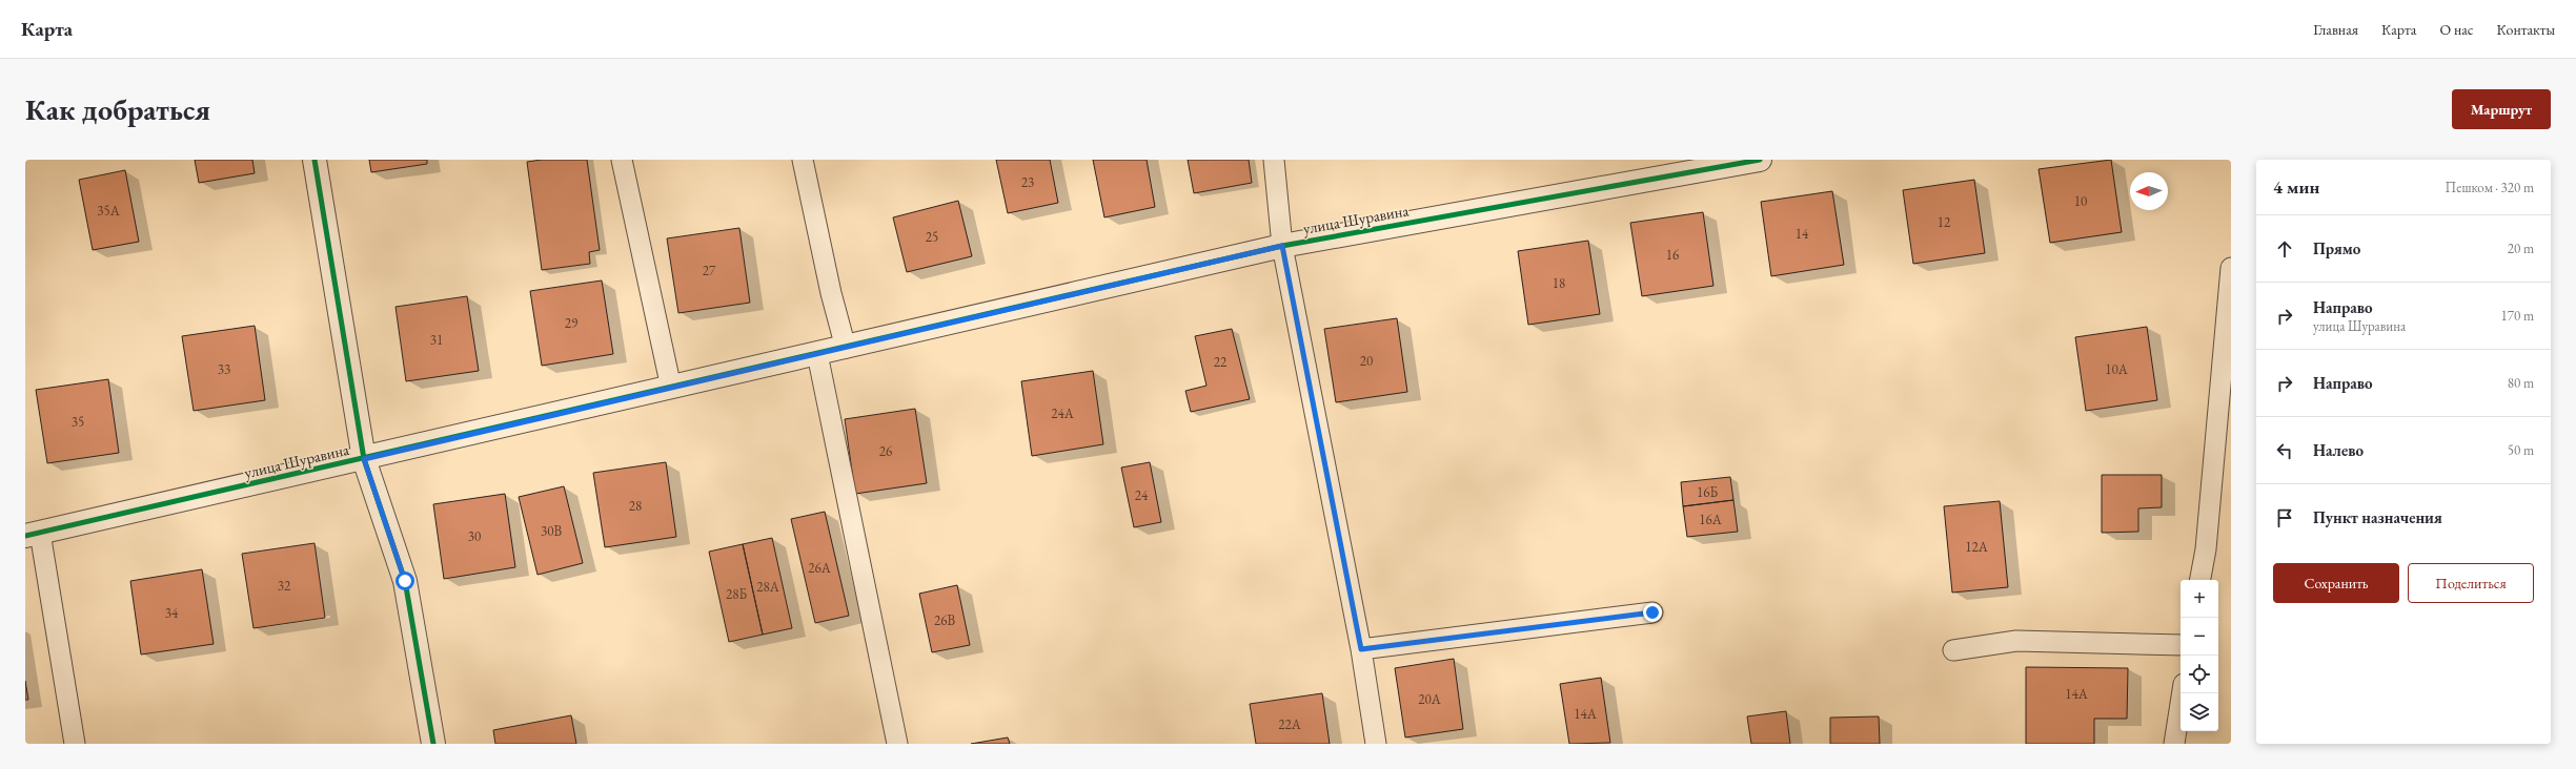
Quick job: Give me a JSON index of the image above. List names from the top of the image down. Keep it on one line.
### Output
{"streets":{"street":["улица Шуравина"]},"house_numbers":["23","10","35А","12","14","25","16","27","18","29","31","20","22","33","10А","24А","35","26","16Б","24","28","16А","30В","30","12А","26А","32","28А","28Б","34","26В","14А","20А","14А","22А"],"north":"left","page":{"header":"Карта","nav":["Главная","Карта","О нас","Контакты"],"buttons":["Маршрут",["Сохранить","Поделиться"]],"title":"Как добраться","heading":["4 мин","Пешком · 320 m"],"list":[["Прямо","20 m"],["Направо","улица Шуравина","170 m"],["Направо","80 m"],["Налево","50 m"],"Пункт назначения"],"map_buttons":["+","−"]}}
